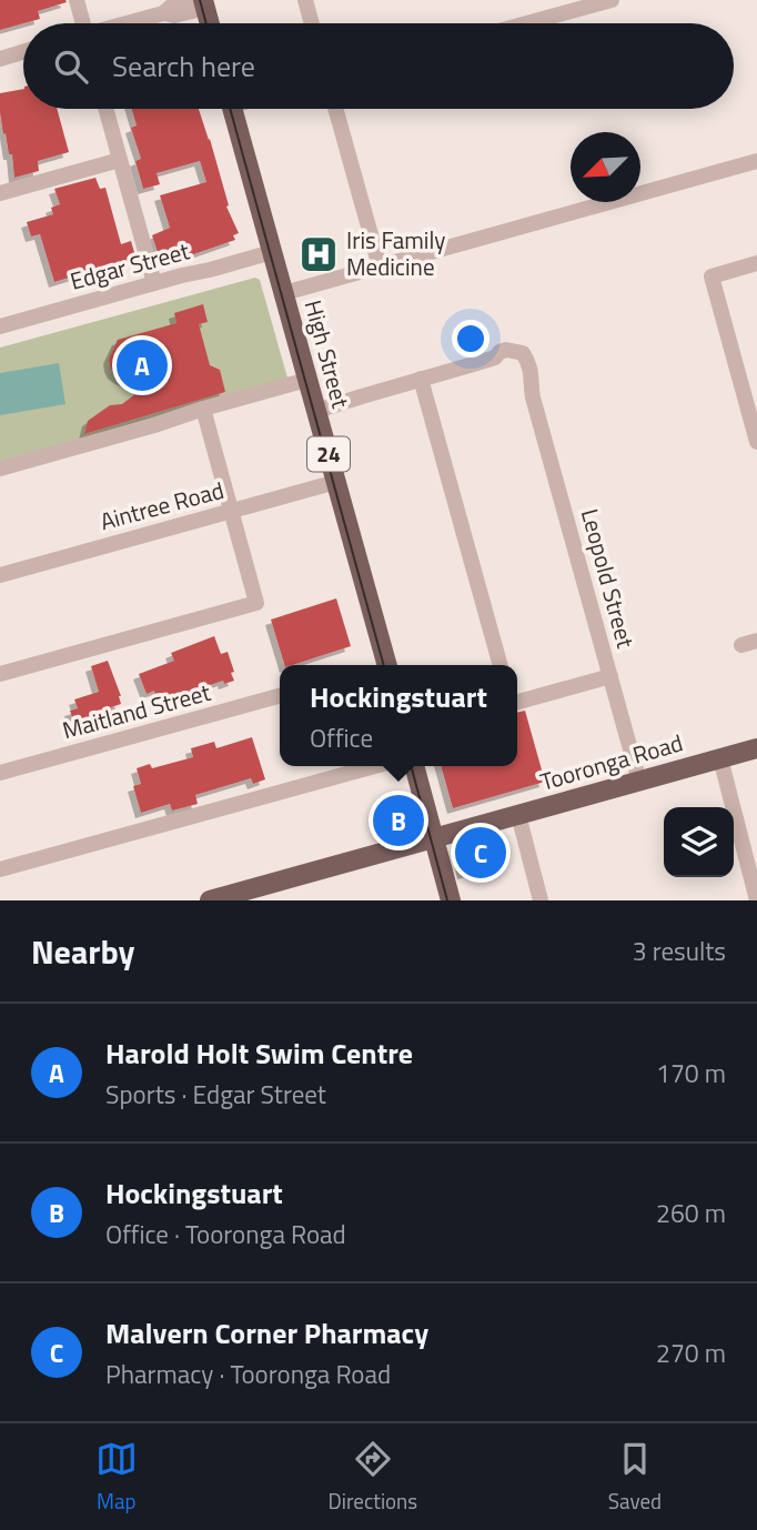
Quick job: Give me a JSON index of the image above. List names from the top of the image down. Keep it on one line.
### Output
{"streets":{"main road":["High Street","24","Tooronga Road"],"street":["Edgar Street","Aintree Road","Leopold Street","Maitland Street"]},"crossings":[["Edgar Street","High Street"],["High Street","Aintree Road"],["High Street","Leopold Street"],["Leopold Street","Tooronga Road"]],"places":{"hospital":["Iris Family Medicine"]},"north":"bottom left","page":{"search":"Search here","pins":["A","B","C"],"popup":["Hockingstuart","Office"],"heading":["Nearby","3 results"],"list":[{"mark":"A","name":"Harold Holt Swim Centre","note":"Sports · Edgar Street","value":"170 m"},{"mark":"B","name":"Hockingstuart","note":"Office · Tooronga Road","value":"260 m"},{"mark":"C","name":"Malvern Corner Pharmacy","note":"Pharmacy · Tooronga Road","value":"270 m"}],"nav":["Map","Directions","Saved"]}}
